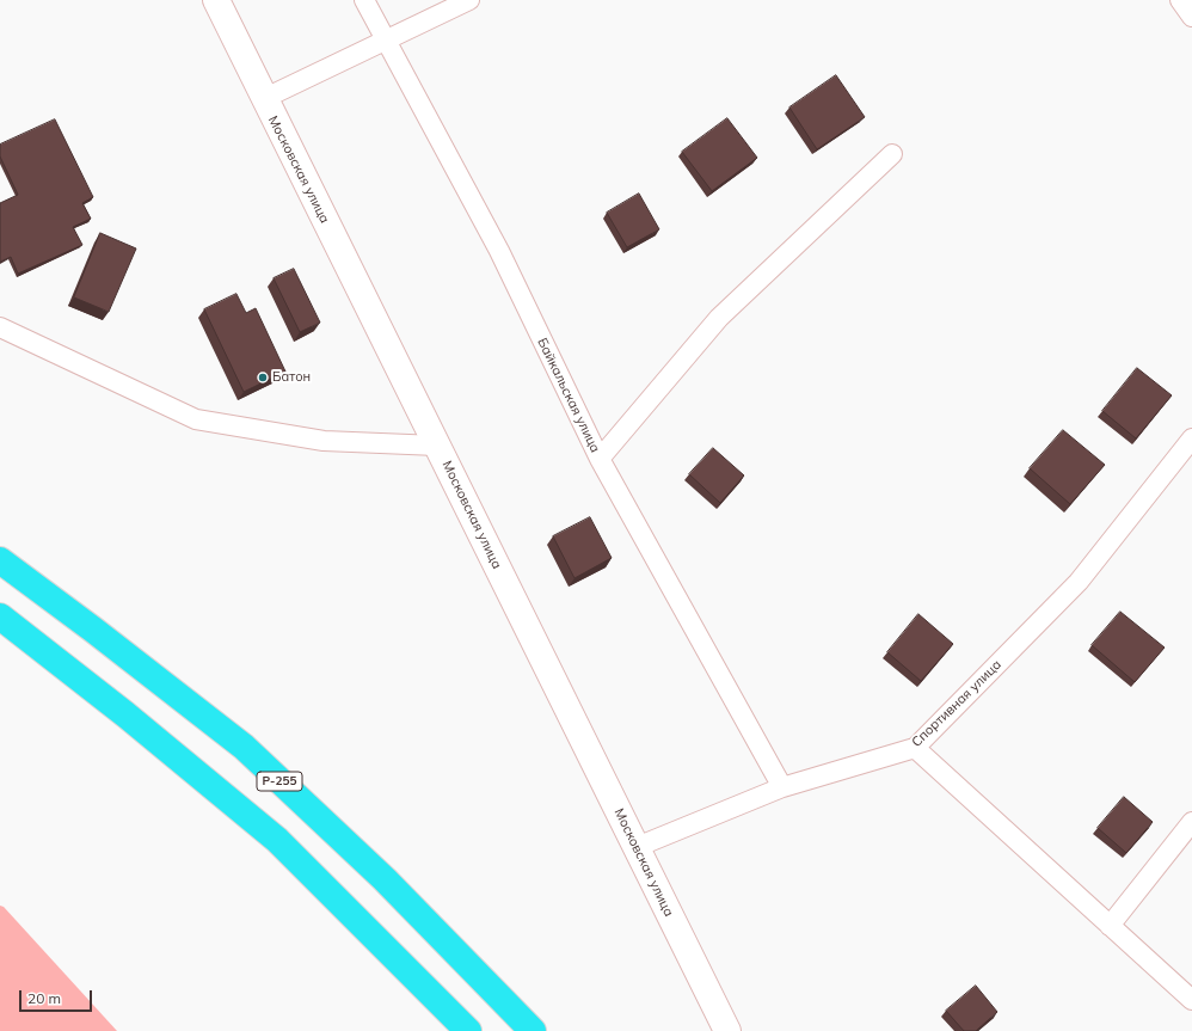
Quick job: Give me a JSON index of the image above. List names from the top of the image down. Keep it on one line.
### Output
{"streets":{"highway":["Р-255"],"street":["Московская улица","Байкальская улица","Спортивная улица"]},"crossings":[["Московская улица","Спортивная улица"],["Байкальская улица","Спортивная улица"]],"places":["Батон"],"scale_bar":"20 m"}
